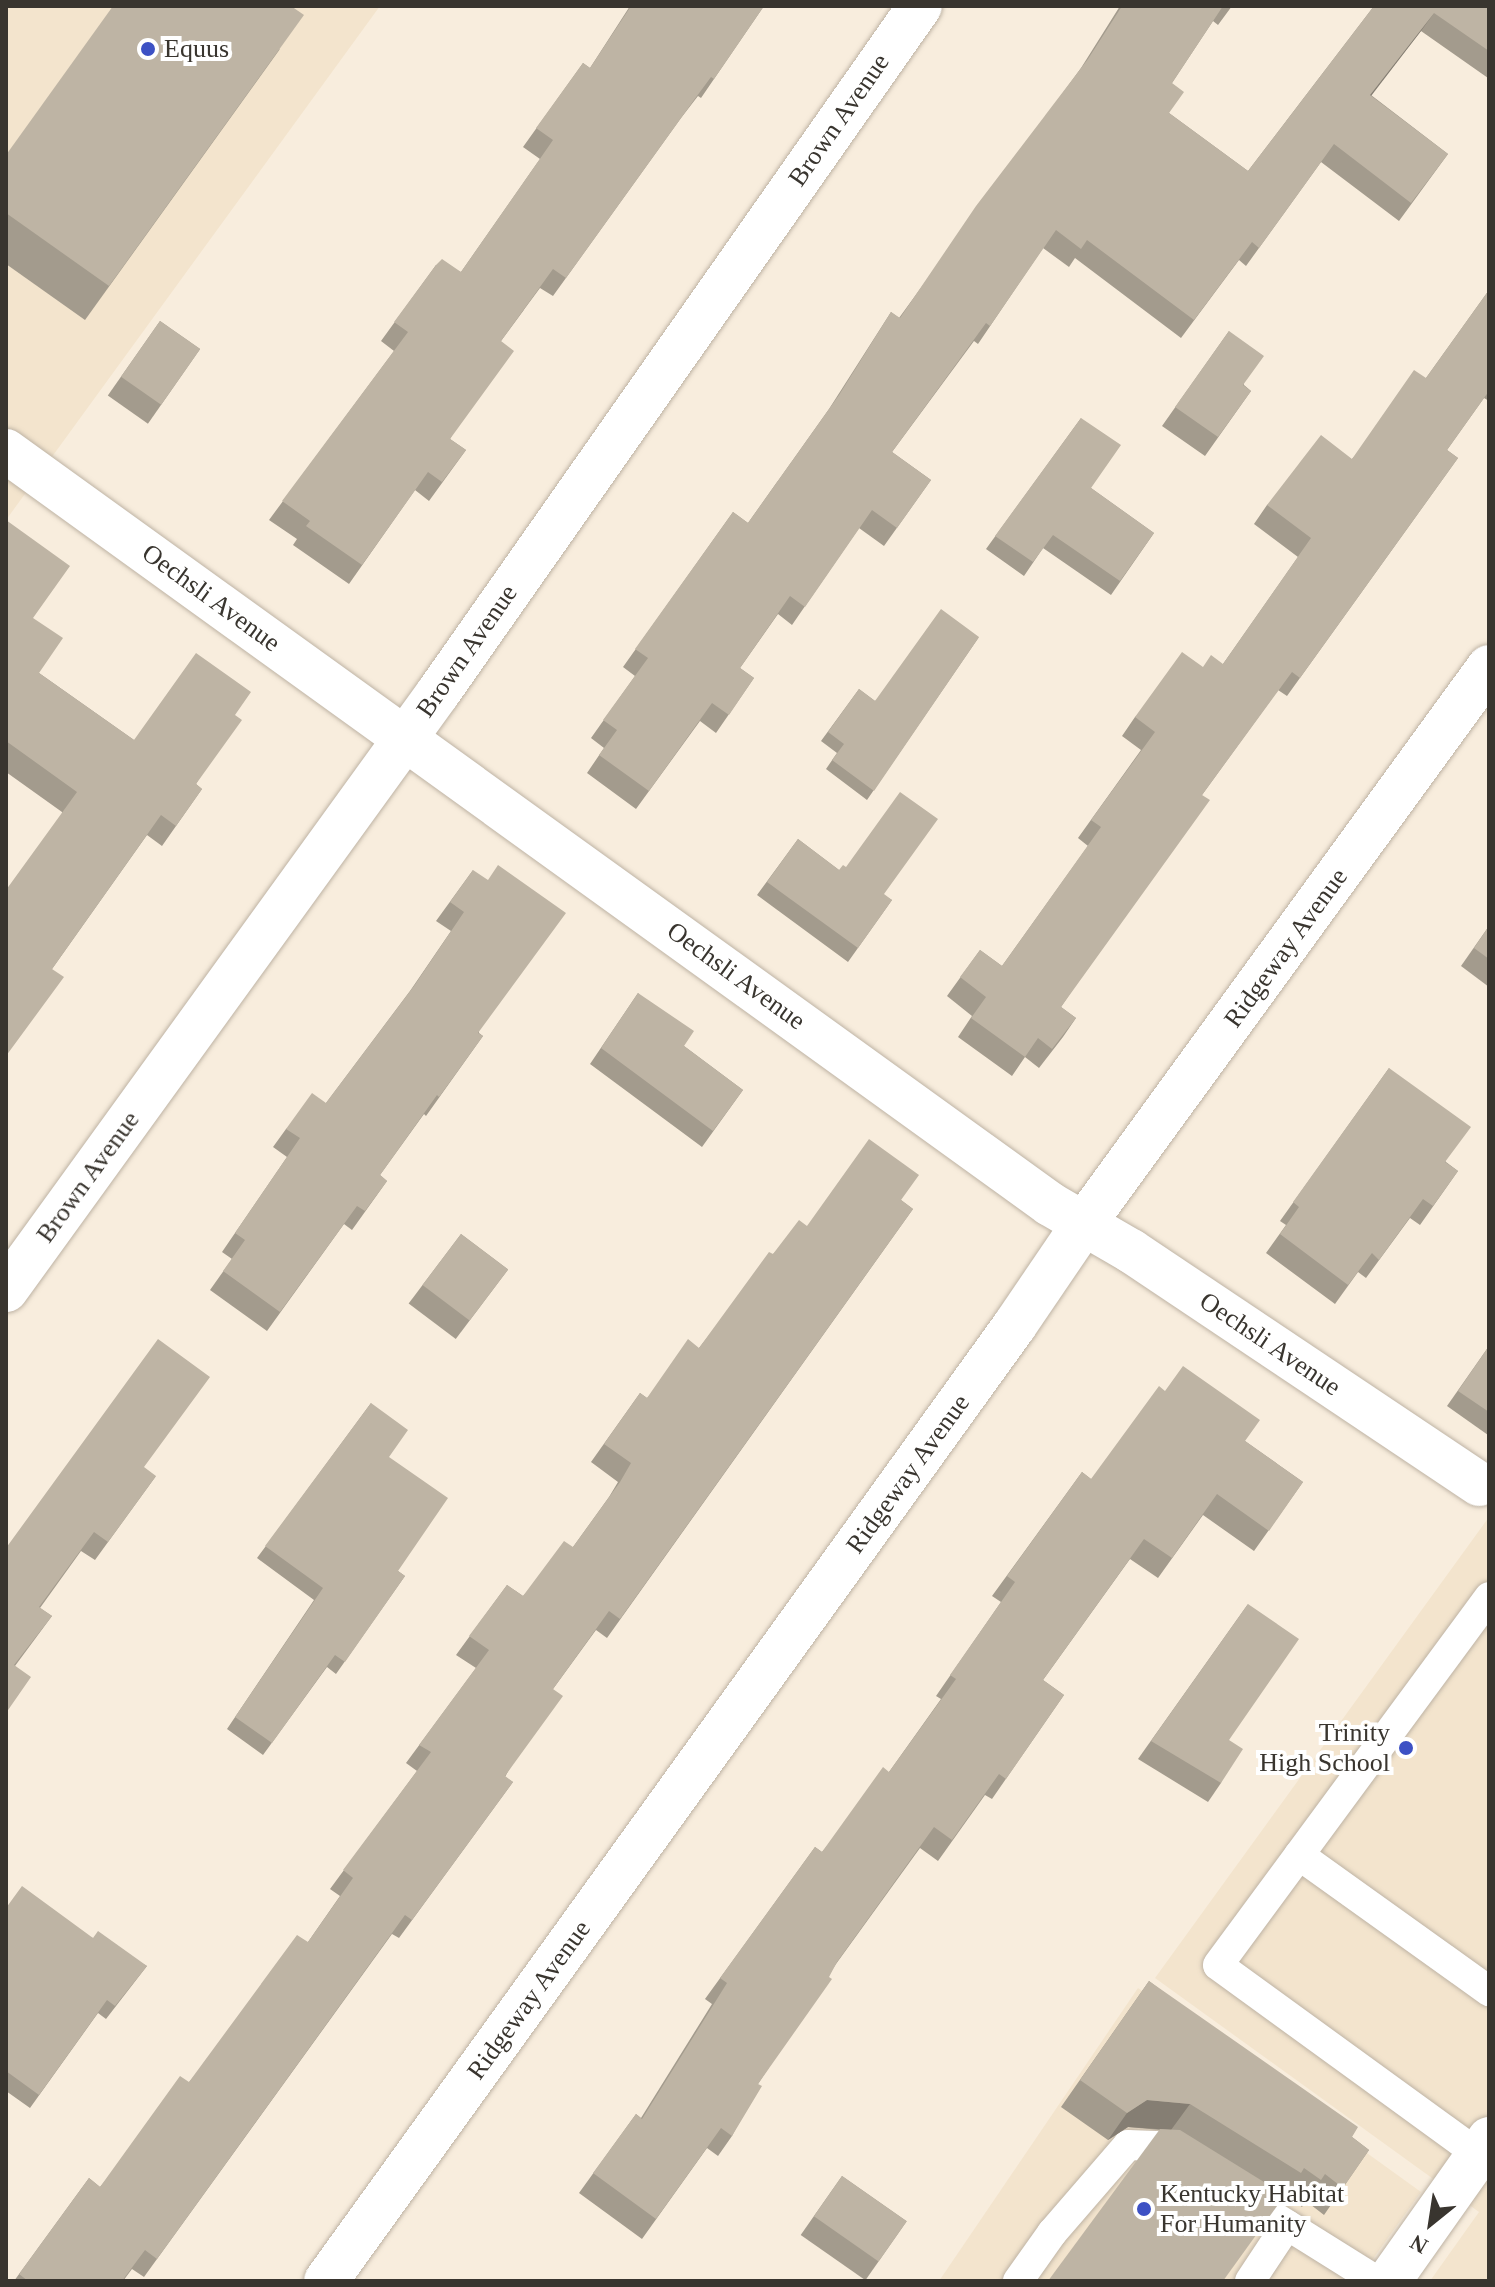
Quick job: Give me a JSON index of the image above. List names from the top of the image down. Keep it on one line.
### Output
{"streets":{"street":["Brown Avenue","Oechsli Avenue","Ridgeway Avenue"]},"crossings":[["Brown Avenue","Oechsli Avenue"],["Oechsli Avenue","Ridgeway Avenue"]],"places":["Equus","Trinity High School","Kentucky Habitat For Humanity"],"north":"bottom left"}
